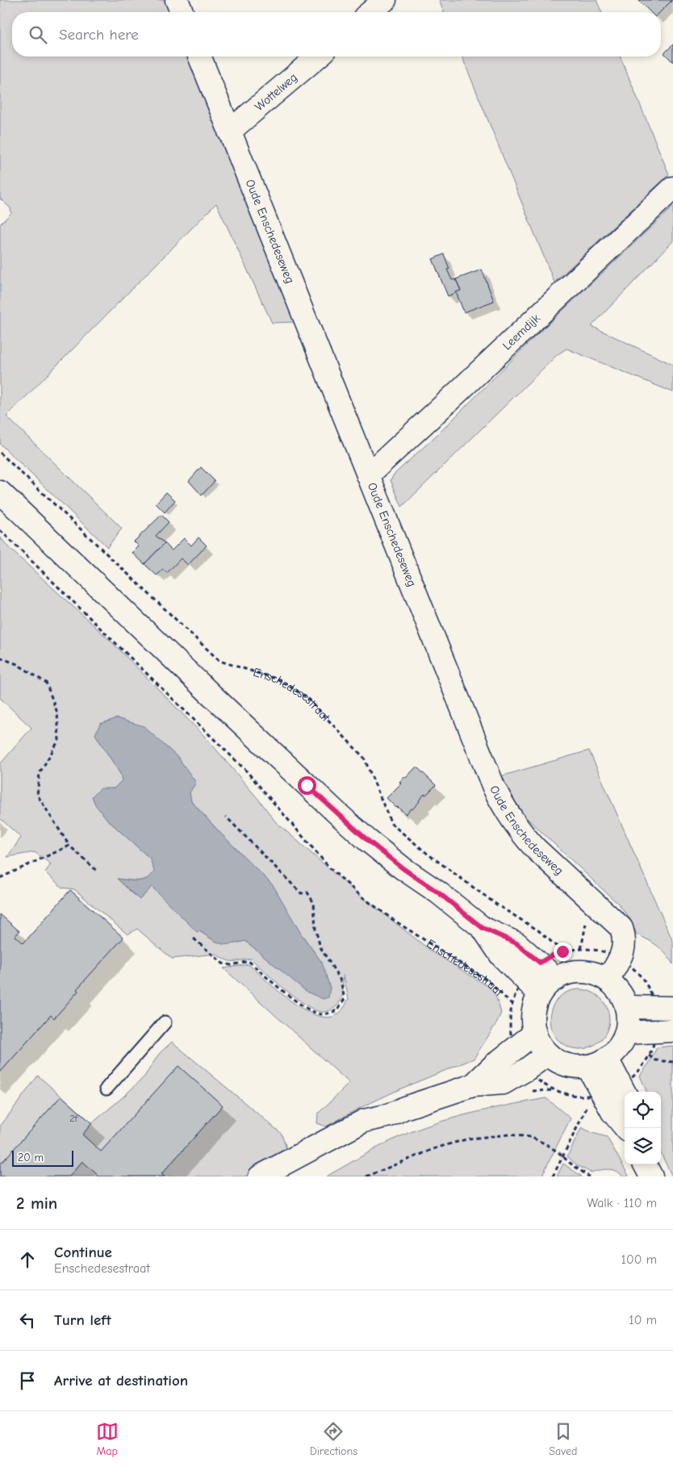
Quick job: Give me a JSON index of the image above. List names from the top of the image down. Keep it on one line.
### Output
{"streets":{"street":["Wottelweg","Oude Enschedeseweg","Leemdijk"],"path":["Enschedesestraat"]},"crossings":[["Wottelweg","Oude Enschedeseweg"],["Oude Enschedeseweg","Leemdijk"]],"house_numbers":["2t"],"scale_bar":"20 m","page":{"search":"Search here","scale":"20 m","heading":["2 min","Walk · 110 m"],"list":[["Continue","Enschedesestraat","100 m"],["Turn left","10 m"],"Arrive at destination"],"nav":["Map","Directions","Saved"]}}
